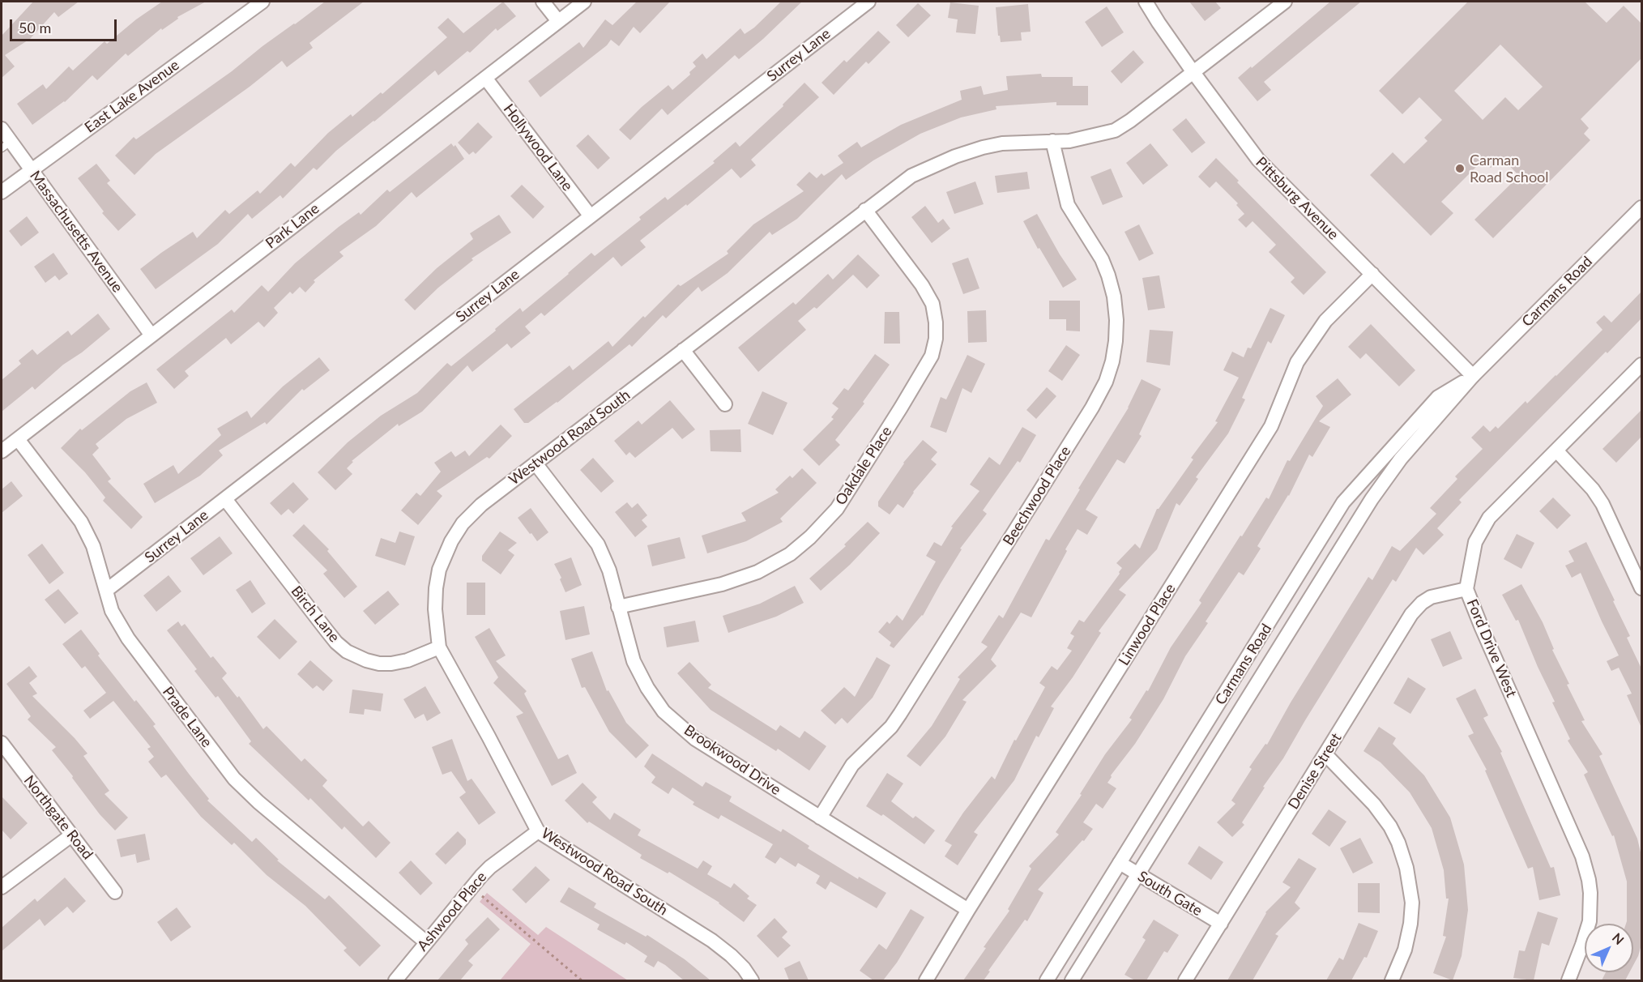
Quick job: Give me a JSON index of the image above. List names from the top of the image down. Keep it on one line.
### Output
{"streets":{"street":["Surrey Lane","East Lake Avenue","Hollywood Lane","Pittsburg Avenue","Park Lane","Massachusetts Avenue","Carmans Road","Westwood Road South","Oakdale Place","Beechwood Place","Birch Lane","Linwood Place","Ford Drive West","Prade Lane","Brookwood Drive","Denise Street","Northgate Road","South Gate","Ashwood Place"]},"crossings":[["Surrey Lane","Hollywood Lane"],["Surrey Lane","Birch Lane"],["Surrey Lane","Prade Lane"],["East Lake Avenue","Massachusetts Avenue"],["Hollywood Lane","Park Lane"],["Pittsburg Avenue","Carmans Road"],["Pittsburg Avenue","Westwood Road South"],["Pittsburg Avenue","Linwood Place"],["Park Lane","Massachusetts Avenue"],["Park Lane","Prade Lane"],["Carmans Road","South Gate"],["Westwood Road South","Oakdale Place"],["Westwood Road South","Beechwood Place"],["Westwood Road South","Birch Lane"],["Westwood Road South","Brookwood Drive"],["Westwood Road South","Ashwood Place"],["Oakdale Place","Brookwood Drive"],["Beechwood Place","Brookwood Drive"],["Linwood Place","Brookwood Drive"],["Ford Drive West","Denise Street"],["Prade Lane","Ashwood Place"],["Denise Street","South Gate"]],"places":["Carman Road School"],"scale_bar":"50 m","north":"top right"}
